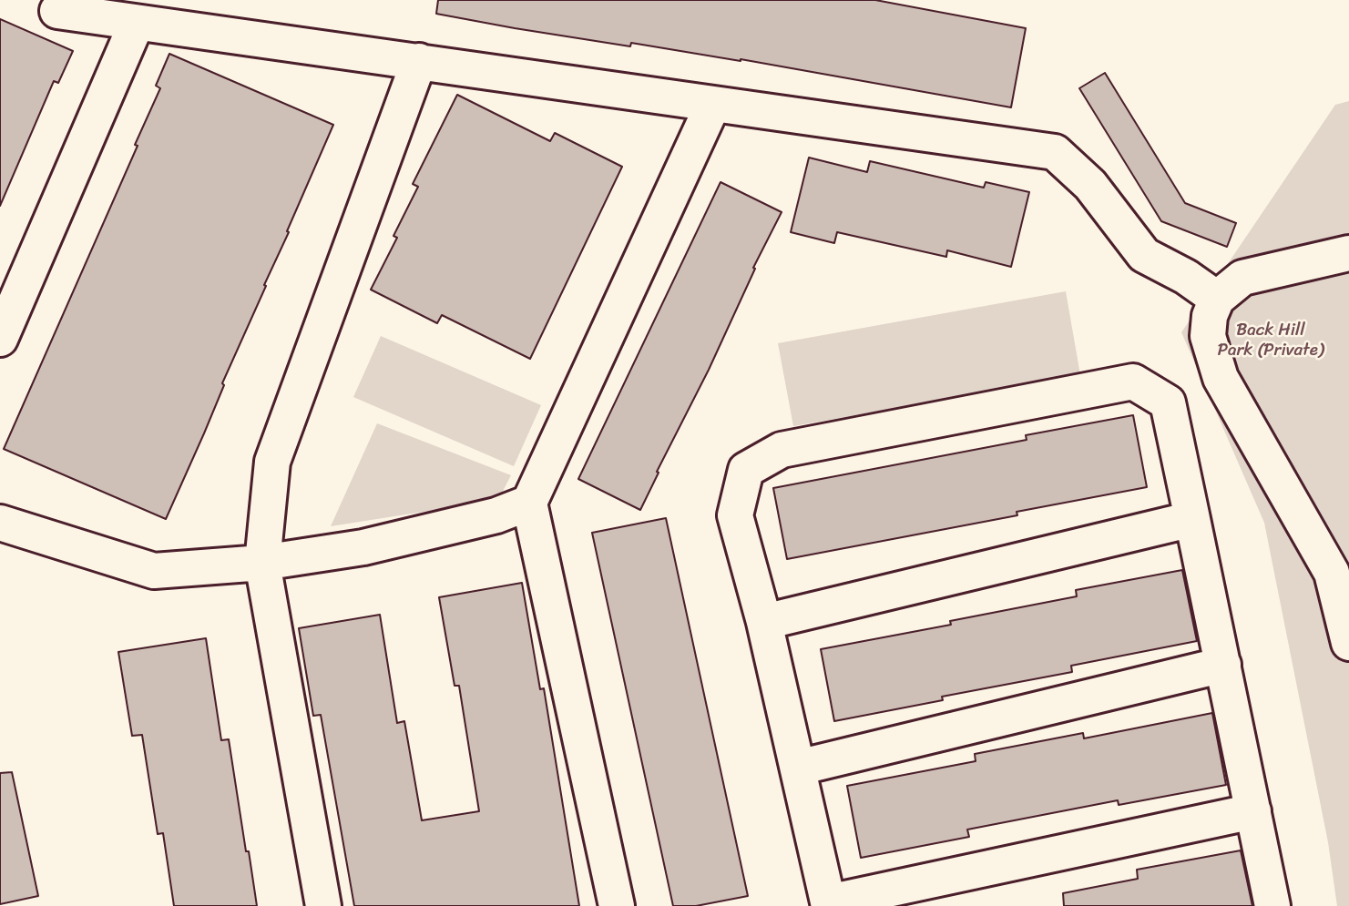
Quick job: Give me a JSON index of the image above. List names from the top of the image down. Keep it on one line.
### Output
{"parks":["Back Hill Park (Private)"]}
